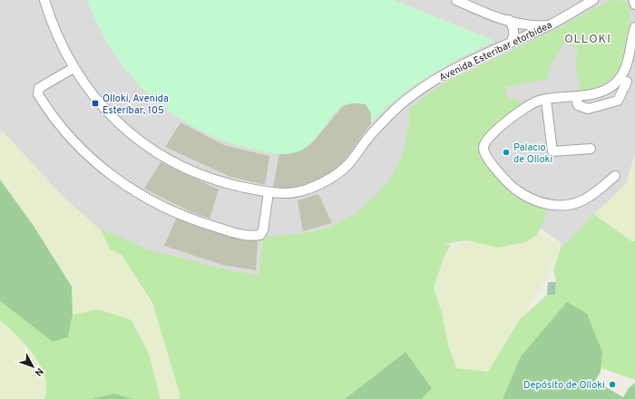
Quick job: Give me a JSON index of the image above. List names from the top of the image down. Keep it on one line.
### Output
{"streets":{"street":["Avenida Esteribar etorbidea"]},"districts":["OLLOKI"],"places":{"transit":["Olloki, Avenida Esteríbar, 105"],"other":["Palacio de Olloki","Depósito de Olloki"]},"north":"bottom right"}
